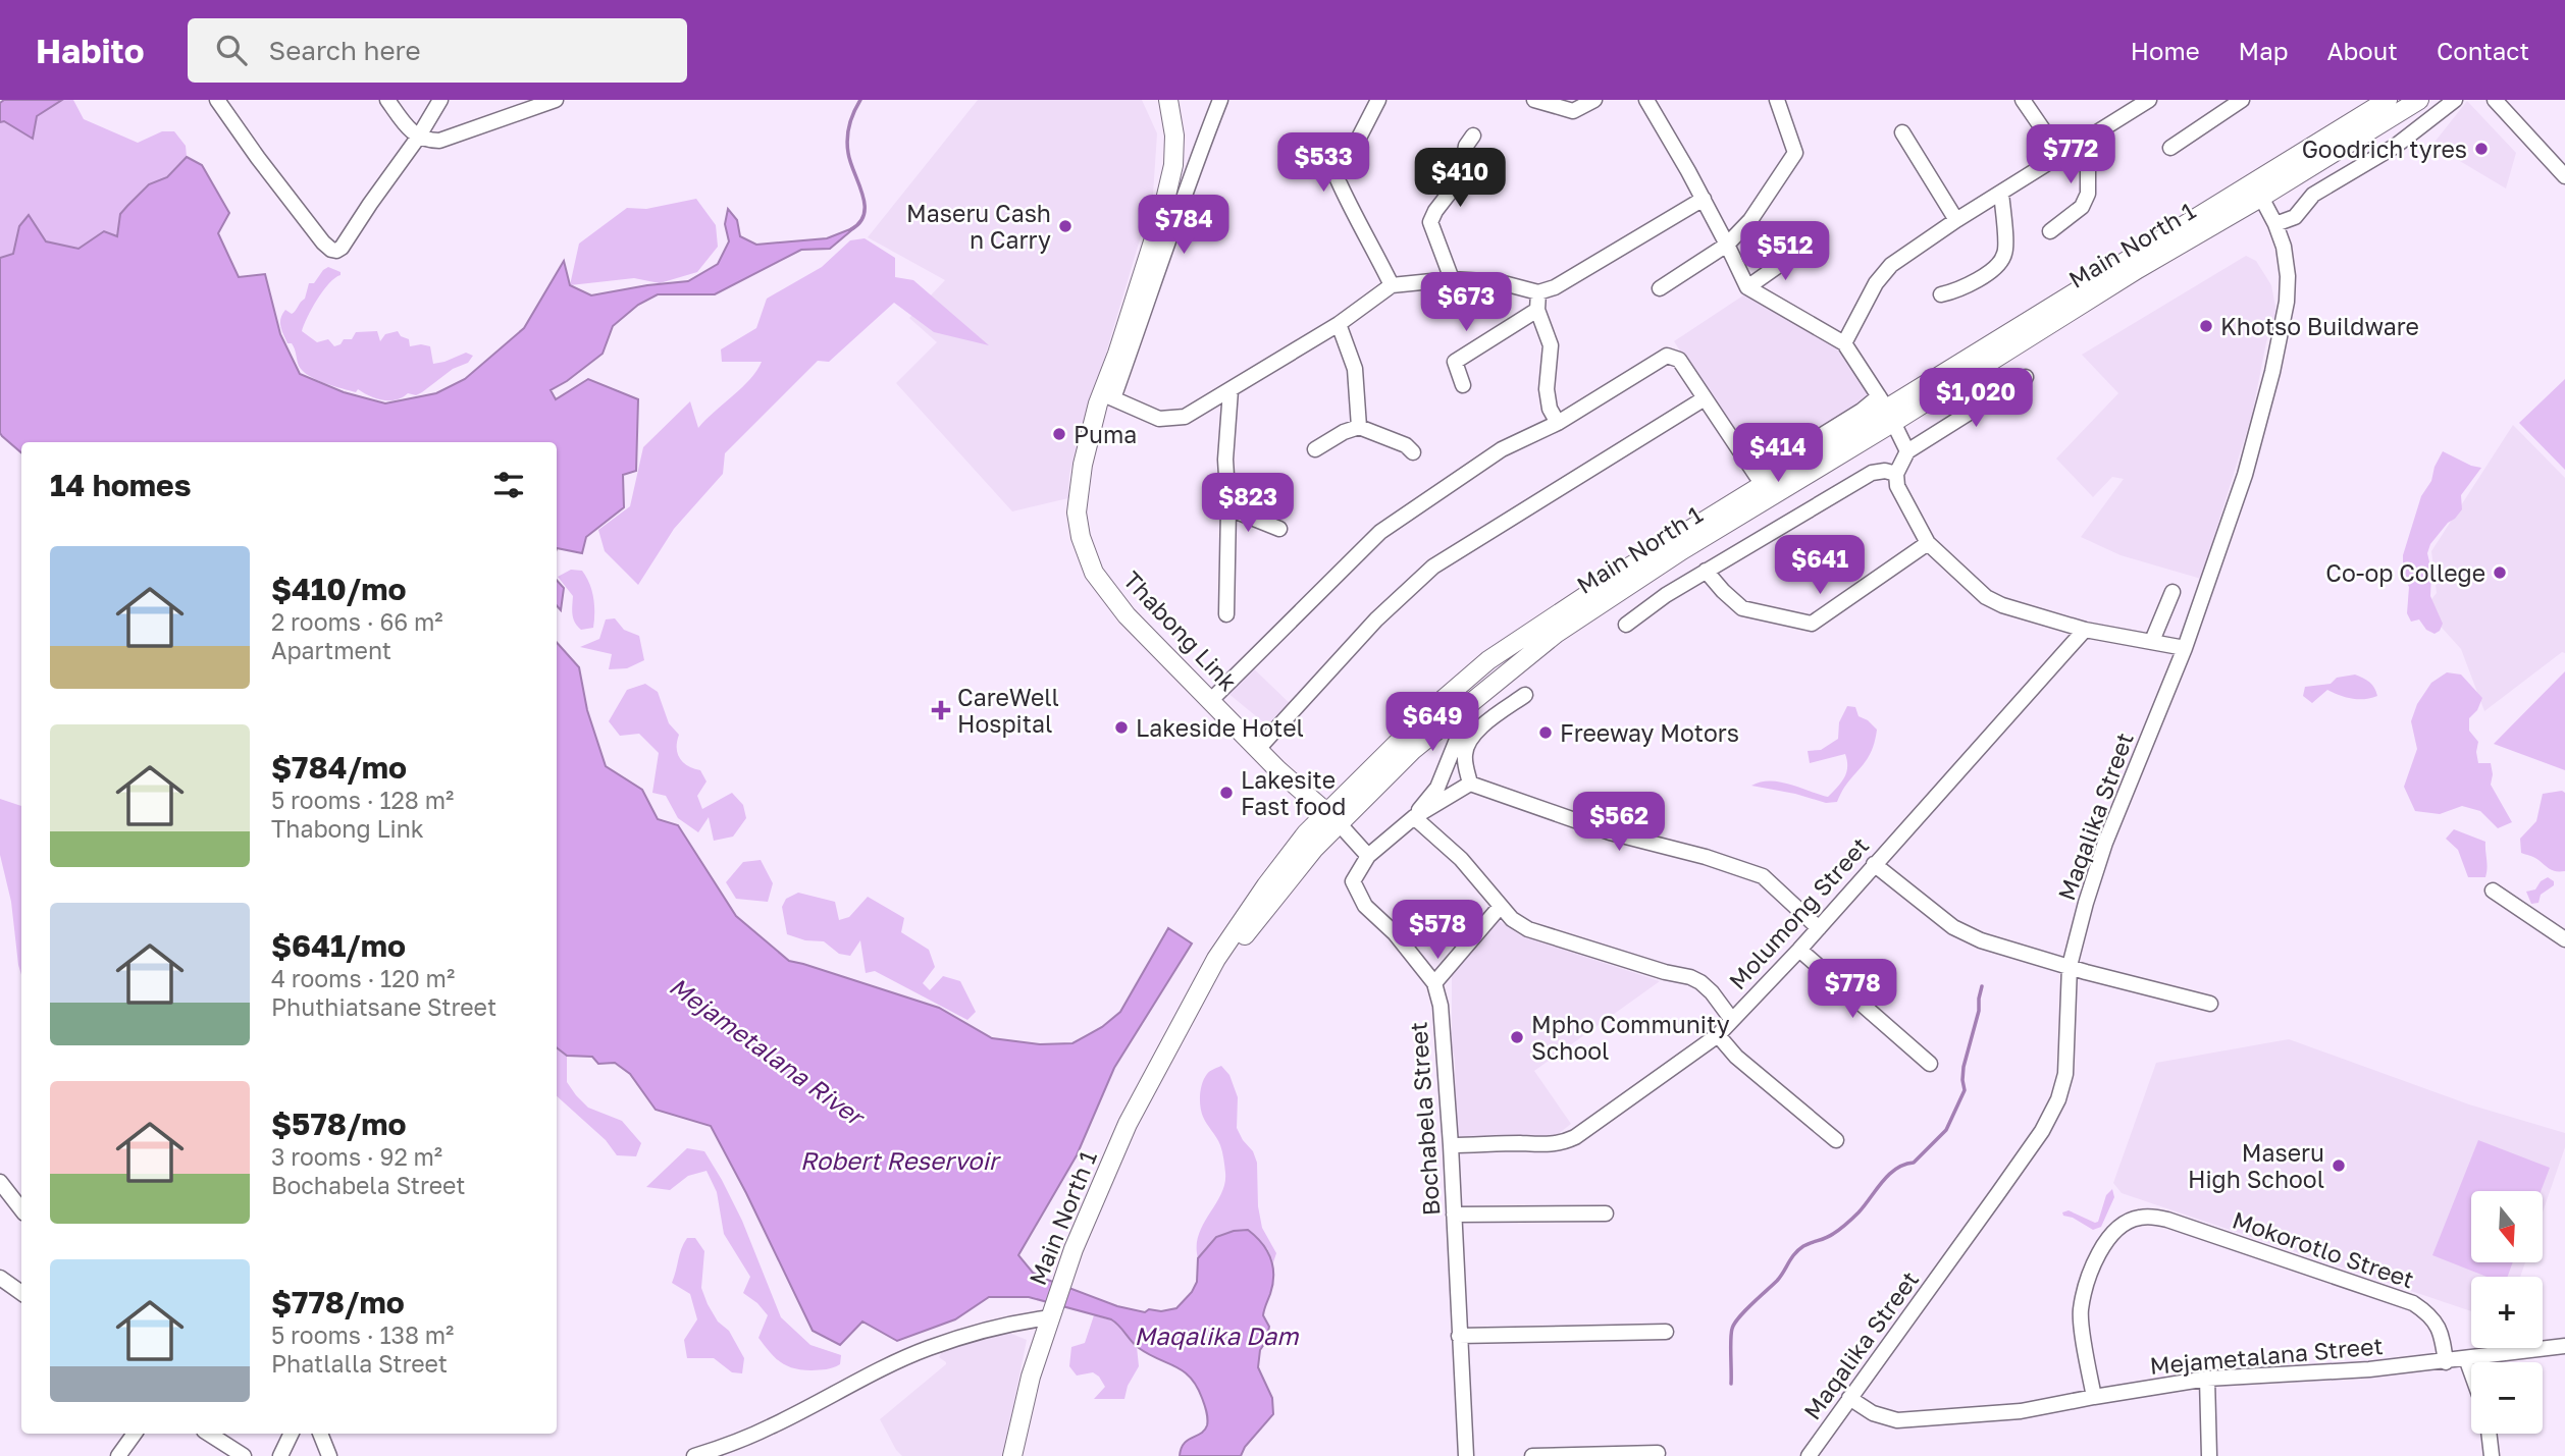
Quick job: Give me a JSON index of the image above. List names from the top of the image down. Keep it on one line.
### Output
{"streets":{"main road":["Main North 1","Thabong Link"],"street":["Maqalika Street","Molumong Street","Bochabela Street","Mokorotlo Street","Mejametalana Street"]},"crossings":[["Main North 1","Thabong Link"],["Main North 1","Maqalika Street"],["Maqalika Street","Mejametalana Street"],["Molumong Street","Bochabela Street"],["Mokorotlo Street","Mejametalana Street"]],"water":["Mejametalana River","Robert Reservoir","Maqalika Dam"],"places":{"other":["Goodrich tyres","Maseru Cash n Carry","Khotso Buildware","Puma","Co-op College","Lakeside Hotel","Freeway Motors","Lakesite Fast food","Mpho Community School","Maseru High School"],"health":["CareWell Hospital"]},"north":"bottom","page":{"header":"Habito","search":"Search here","nav":["Home","Map","About","Contact"],"price":["$772","$533","$410","$784","$512","$673","$1,020","$414","$823","$641","$649","$562","$578","$778"],"heading":"14 homes","list":[{"name":"$410/mo","note":"2 rooms · 66 m² · Apartment"},{"name":"$784/mo","note":"5 rooms · 128 m² · Thabong Link"},{"name":"$641/mo","note":"4 rooms · 120 m² · Phuthiatsane Street"},{"name":"$578/mo","note":"3 rooms · 92 m² · Bochabela Street"},{"name":"$778/mo","note":"5 rooms · 138 m² · Phatlalla Street"}],"map_buttons":["+","−"]}}
